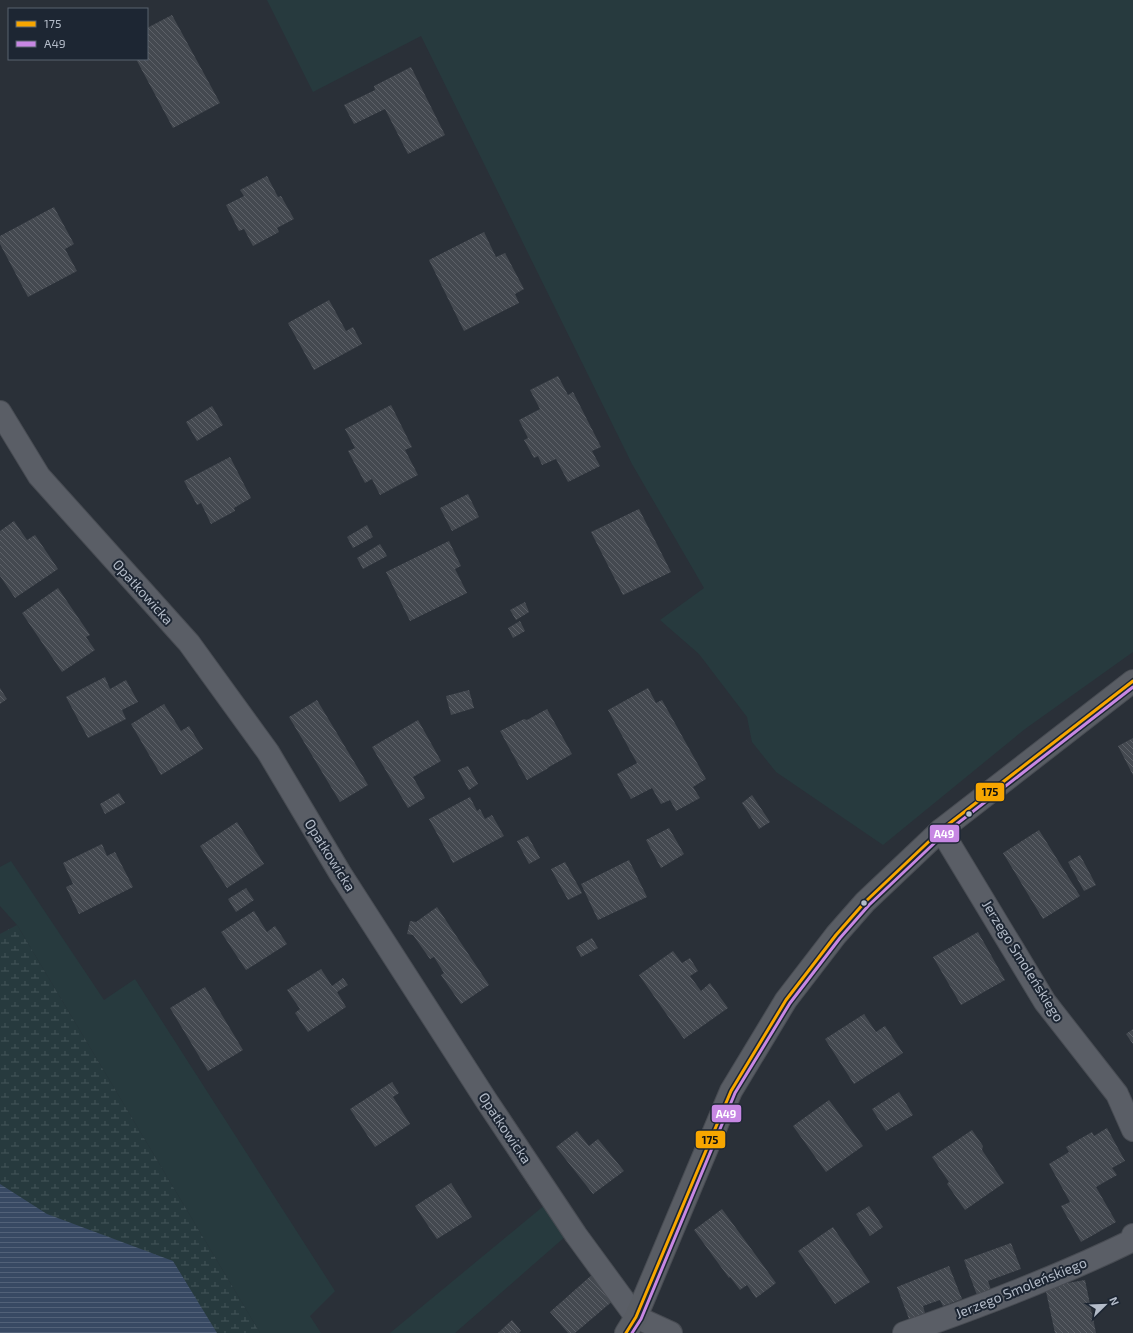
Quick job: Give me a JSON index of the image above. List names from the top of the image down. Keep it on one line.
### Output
{"streets":{"street":["Opatkowicka","Jerzego Smoleńskiego"]},"lines":["transit line 175","transit line A49"],"legend":["175","A49"],"north":"top right"}
